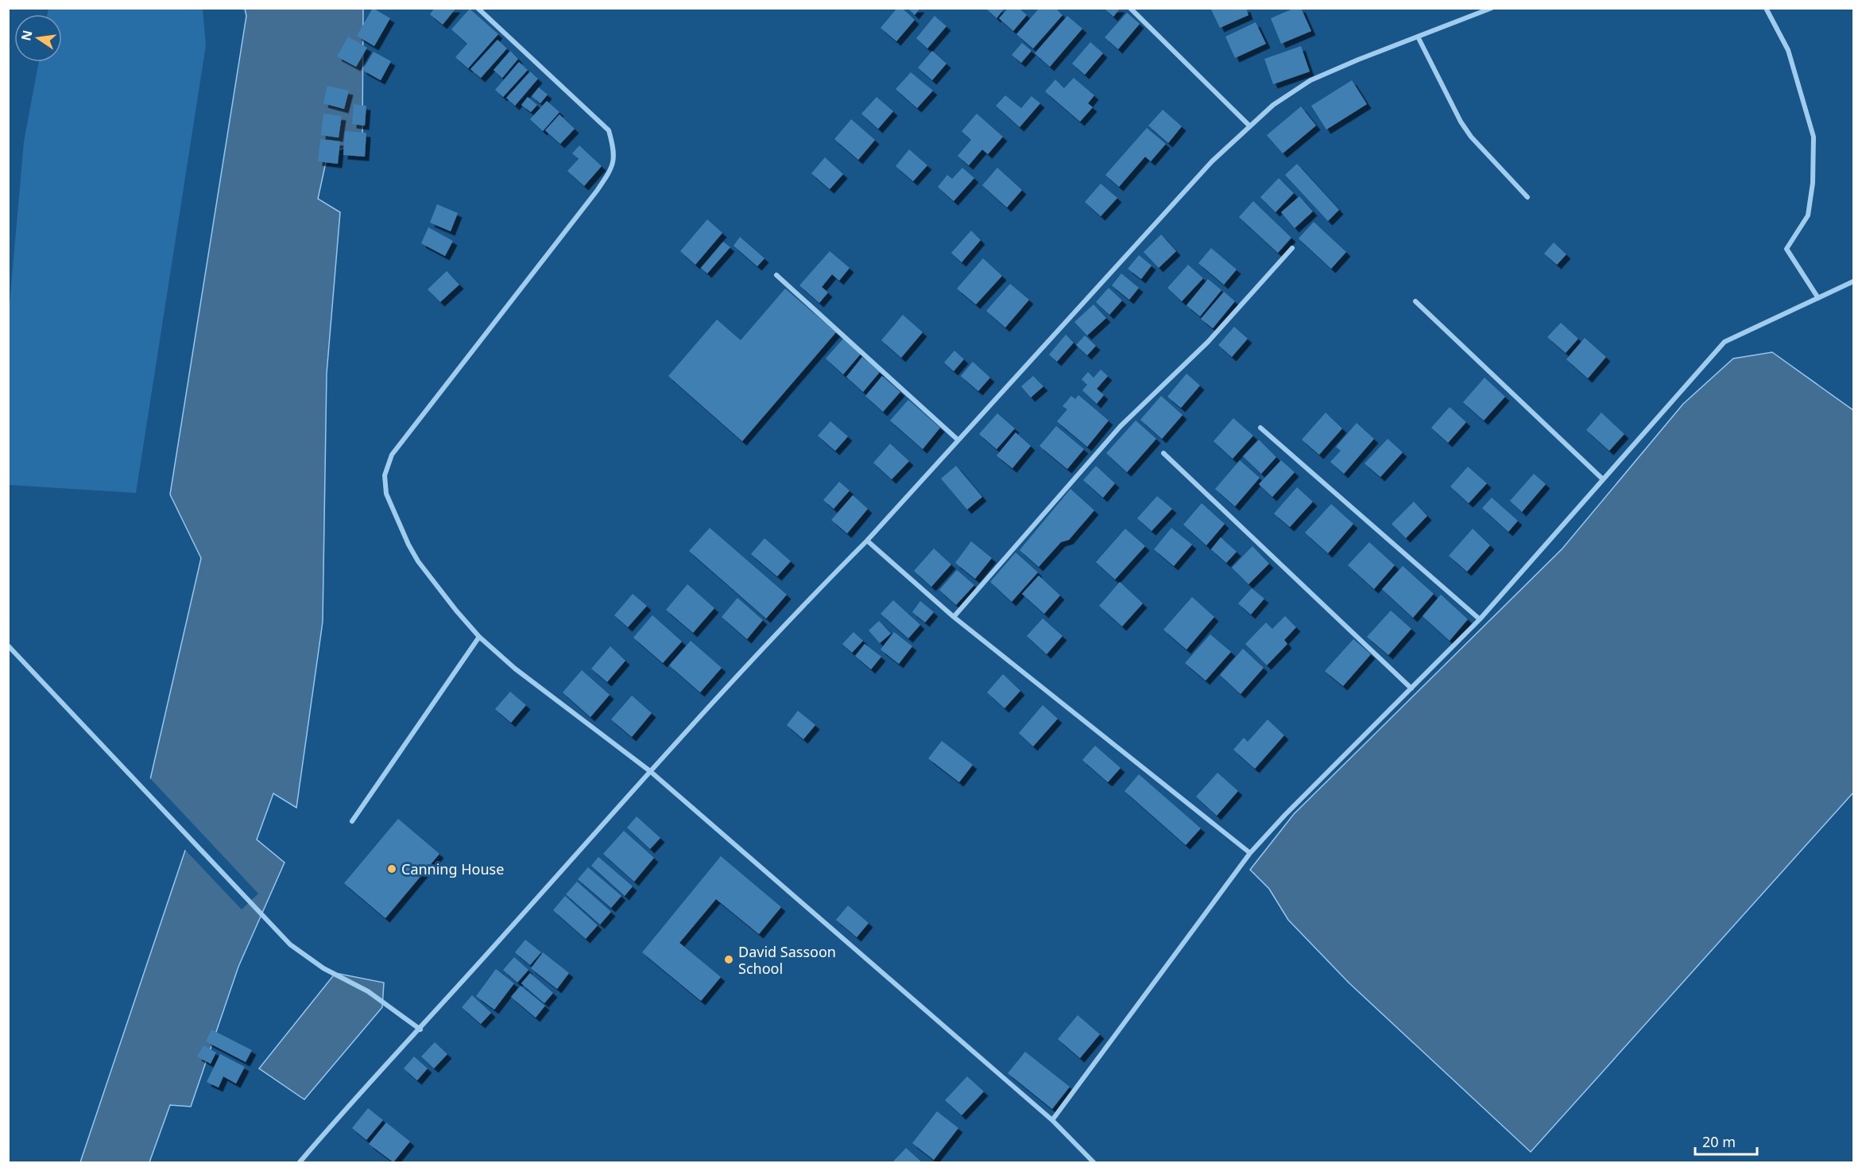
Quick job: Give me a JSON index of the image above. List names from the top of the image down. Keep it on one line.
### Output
{"places":["Canning House","David Sassoon School"],"scale_bar":"20 m","north":"left"}
